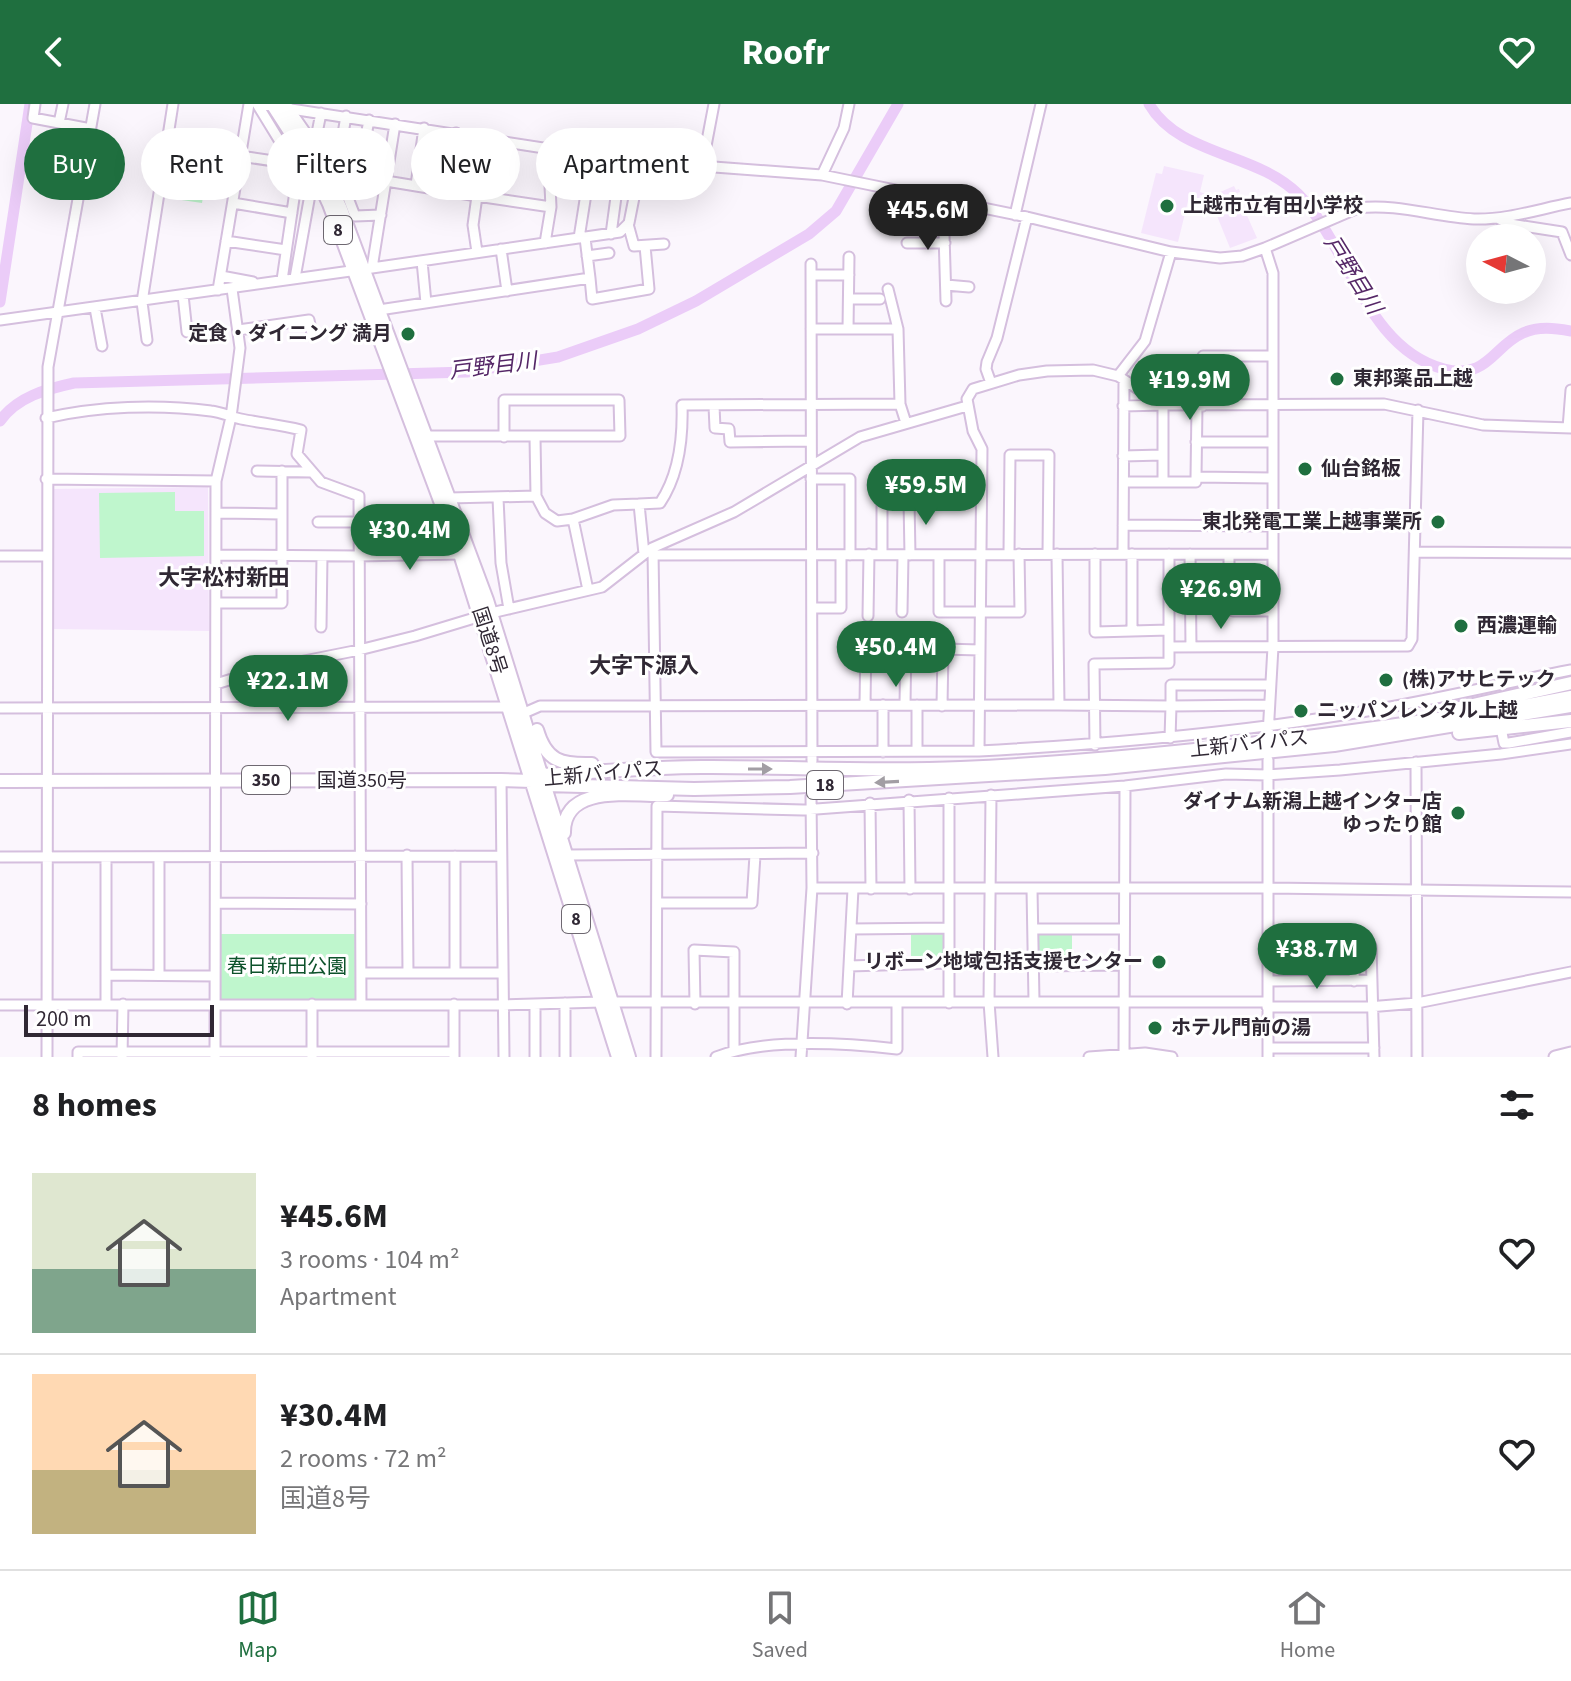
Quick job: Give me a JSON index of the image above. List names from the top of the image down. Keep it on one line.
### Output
{"streets":{"highway":["8","国道8号","上新バイパス","350","国道350号","18"]},"crossings":[["国道8号","上新バイパス"],["国道8号","国道350号"],["上新バイパス","国道350号"]],"districts":["大字松村新田","大字下源入"],"water":["戸野目川"],"parks":["春日新田公園"],"places":["上越市立有田小学校","定食・ダイニング 満月","東邦薬品上越","仙台銘板","東北発電工業上越事業所","西濃運輸","(株)アサヒテック","ニッパンレンタル上越","ダイナム新潟上越インター店 ゆったり館","リボーン地域包括支援センター","ホテル門前の湯"],"scale_bar":"200 m","north":"left","page":{"header":"Roofr","chip":["Buy","Rent","Filters","New","Apartment"],"price":["¥45.6M","¥19.9M","¥59.5M","¥30.4M","¥26.9M","¥50.4M","¥22.1M","¥38.7M"],"scale":"200 m","heading":"8 homes","list":[{"name":"¥45.6M","note":"3 rooms · 104 m² · Apartment"},{"name":"¥30.4M","note":"2 rooms · 72 m² · 国道8号"}],"tabs":["Map","Saved","Home"]}}
